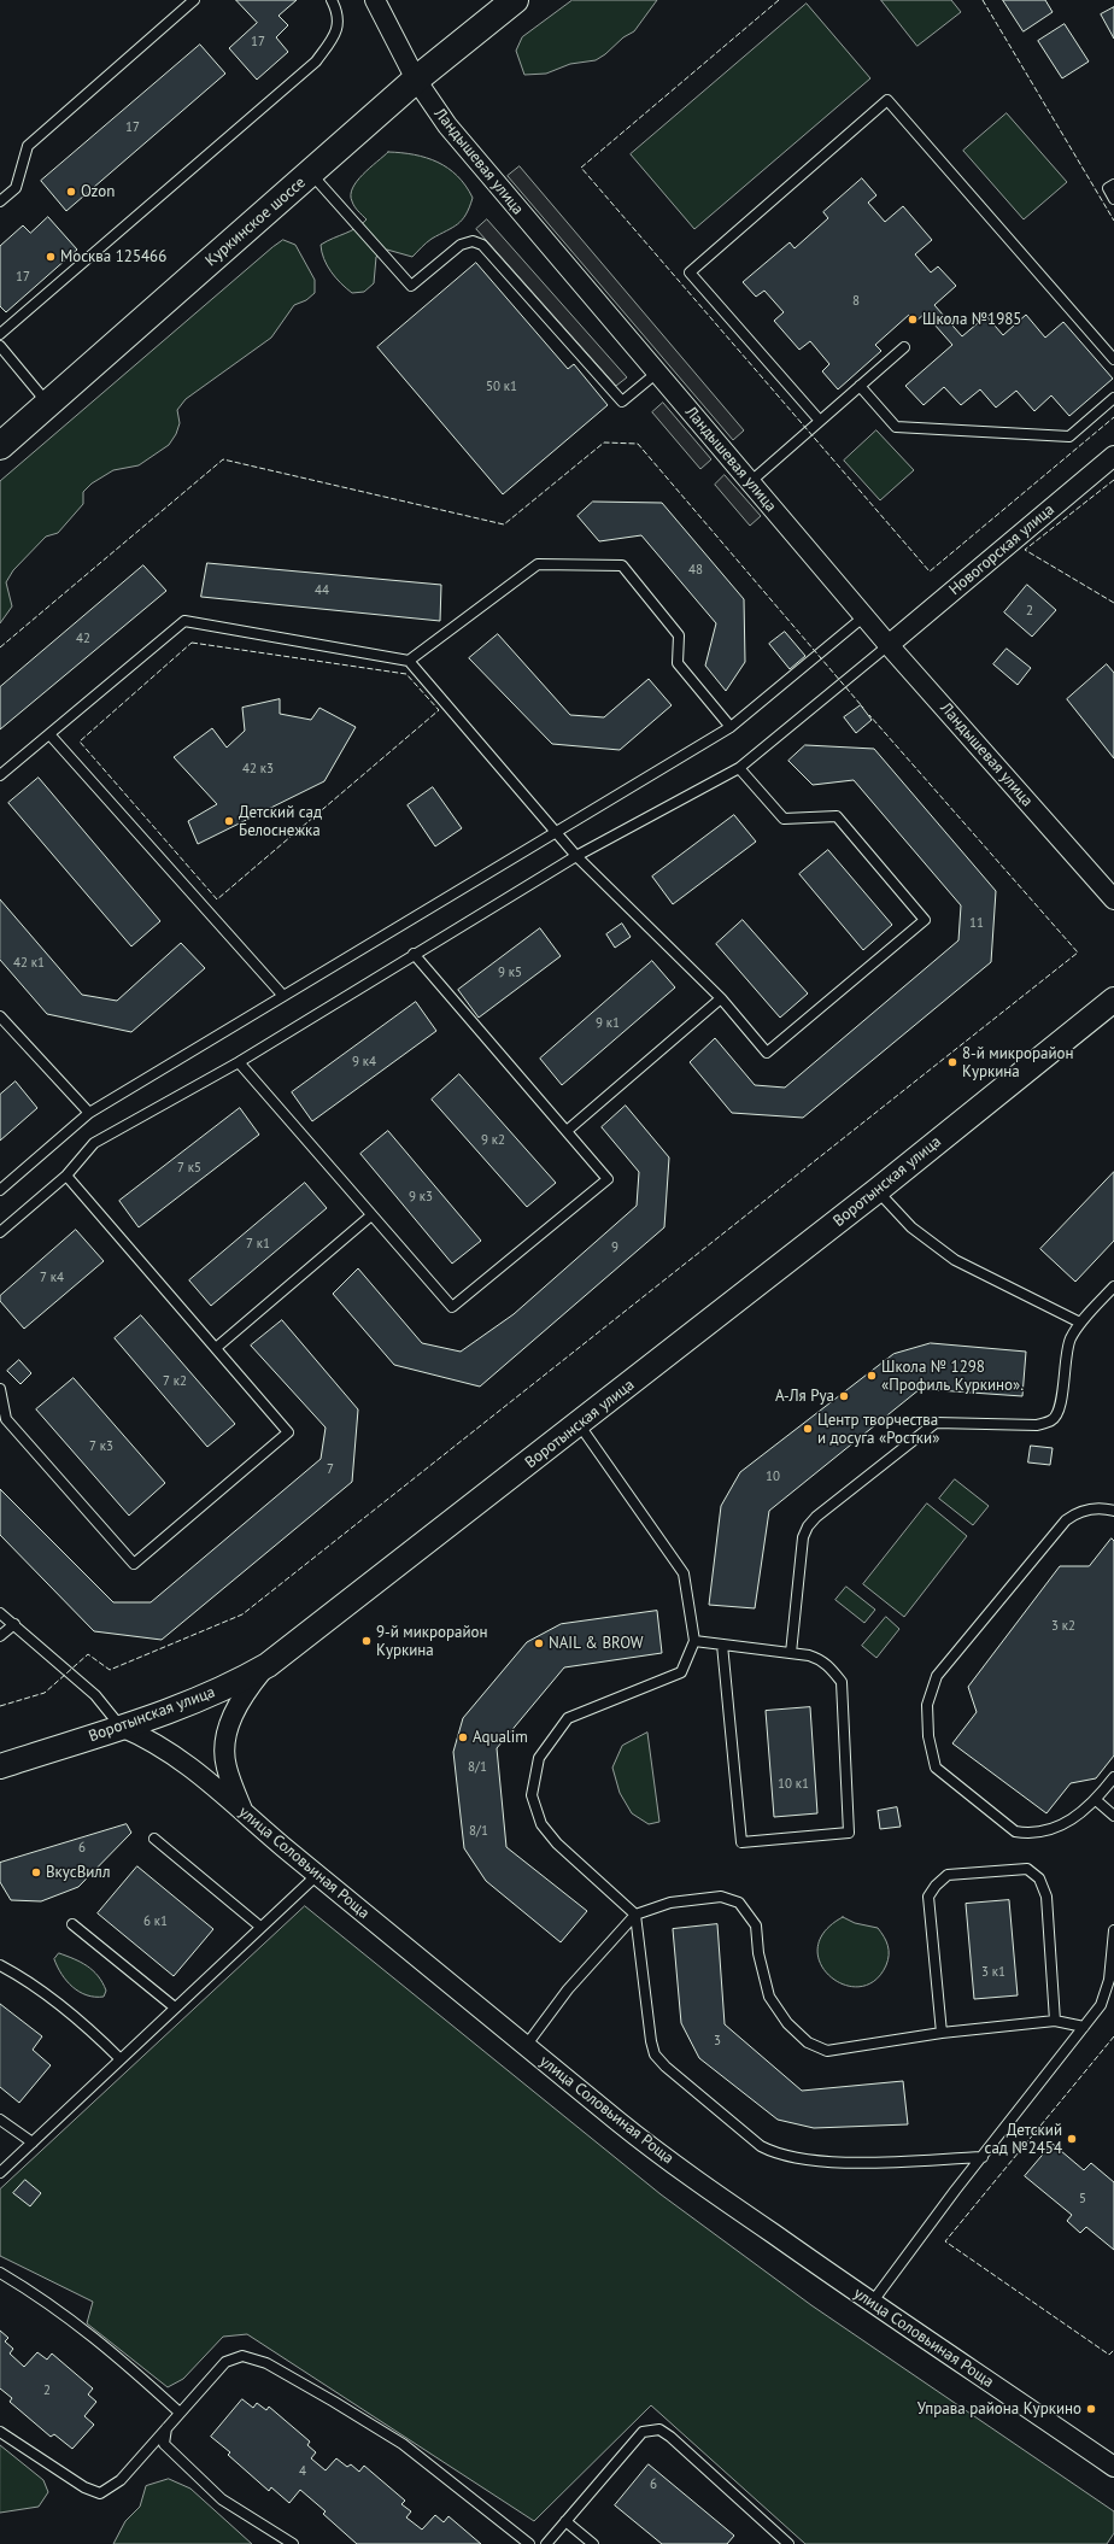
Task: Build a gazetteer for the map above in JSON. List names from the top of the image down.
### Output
{
  "streets": {
    "main road": ["Куркинское шоссе"],
    "street": [
      "Ландышевая улица",
      "Новогорская улица",
      "Воротынская улица",
      "улица Соловьиная Роща"
    ]
  },
  "crossings": [
    ["Ландышевая улица", "Куркинское шоссе"],
    ["Ландышевая улица", "Новогорская улица"],
    ["Воротынская улица", "улица Соловьиная Роща"]
  ],
  "places": [
    "Ozon",
    "Москва 125466",
    "Школа №1985",
    "Детский сад Белоснежка",
    "8-й микрорайон Куркина",
    "Школа № 1298 «Профиль Куркино».",
    "А-Ля Руа",
    "Центр творчества и досуга «Ростки»",
    "9-й микрорайон Куркина",
    "NAIL & BROW",
    "Aqualim",
    "ВкусВилл",
    "Детский сад №2454",
    "Управа района Куркино"
  ],
  "house_numbers": [
    "17",
    "17",
    "17",
    "8",
    "50 к1",
    "48",
    "44",
    "2",
    "42",
    "42 к3",
    "11",
    "42 к1",
    "9 к5",
    "9 к1",
    "9 к4",
    "9 к2",
    "7 к5",
    "9 к3",
    "7 к1",
    "9",
    "7 к4",
    "7 к2",
    "7 к3",
    "7",
    "10",
    "3 к2",
    "8/1",
    "10 к1",
    "8/1",
    "6",
    "6 к1",
    "3 к1",
    "3",
    "5",
    "2",
    "4",
    "6"
  ]
}
